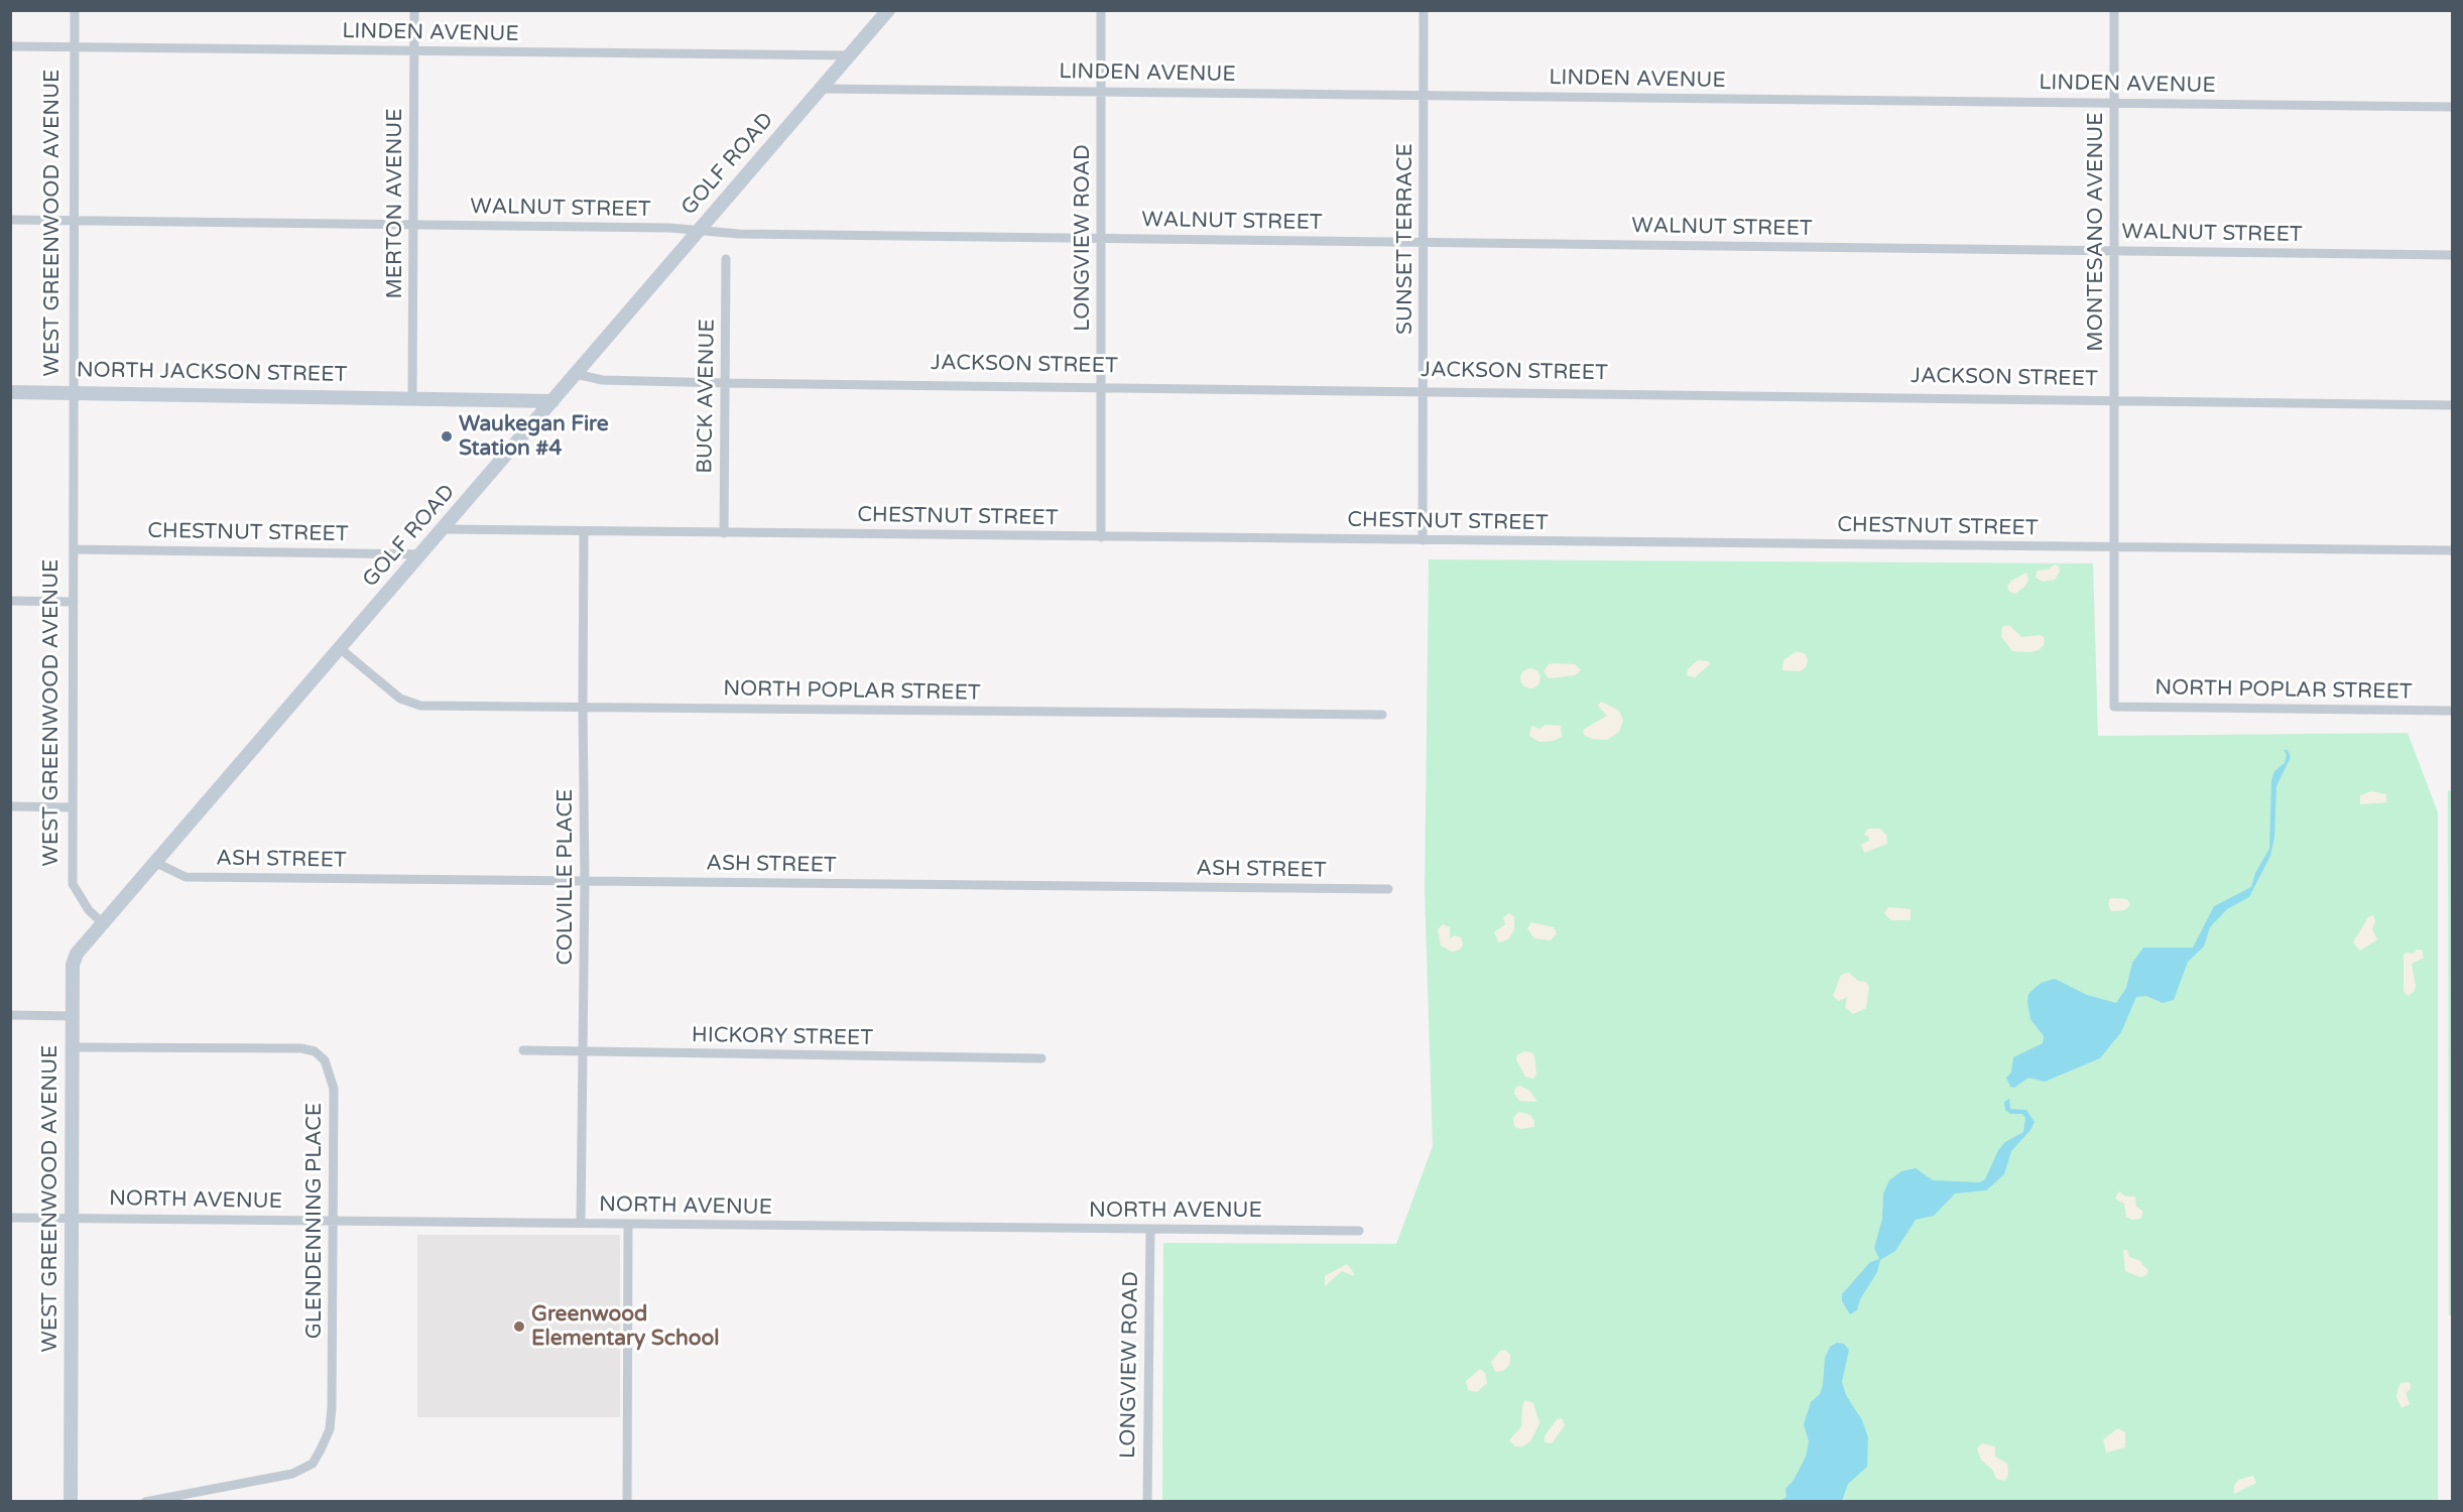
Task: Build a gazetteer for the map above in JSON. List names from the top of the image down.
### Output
{
  "streets": {
    "street": [
      "LINDEN AVENUE",
      "GOLF ROAD",
      "MERTON AVENUE",
      "WALNUT STREET",
      "WEST GREENWOOD AVENUE",
      "MONTESANO AVENUE",
      "LONGVIEW ROAD",
      "SUNSET TERRACE",
      "JACKSON STREET",
      "NORTH JACKSON STREET",
      "BUCK AVENUE",
      "CHESTNUT STREET",
      "NORTH POPLAR STREET",
      "ASH STREET",
      "COLVILLE PLACE",
      "HICKORY STREET",
      "NORTH AVENUE",
      "GLENDENNING PLACE"
    ]
  },
  "crossings": [
    ["LINDEN AVENUE", "GOLF ROAD"],
    ["LINDEN AVENUE", "MERTON AVENUE"],
    ["LINDEN AVENUE", "WEST GREENWOOD AVENUE"],
    ["LINDEN AVENUE", "MONTESANO AVENUE"],
    ["LINDEN AVENUE", "LONGVIEW ROAD"],
    ["LINDEN AVENUE", "SUNSET TERRACE"],
    ["GOLF ROAD", "WALNUT STREET"],
    ["GOLF ROAD", "WEST GREENWOOD AVENUE"],
    ["GOLF ROAD", "JACKSON STREET"],
    ["GOLF ROAD", "CHESTNUT STREET"],
    ["GOLF ROAD", "NORTH POPLAR STREET"],
    ["GOLF ROAD", "ASH STREET"],
    ["MERTON AVENUE", "WALNUT STREET"],
    ["MERTON AVENUE", "NORTH JACKSON STREET"],
    ["WALNUT STREET", "WEST GREENWOOD AVENUE"],
    ["WALNUT STREET", "MONTESANO AVENUE"],
    ["WALNUT STREET", "LONGVIEW ROAD"],
    ["WALNUT STREET", "SUNSET TERRACE"],
    ["WEST GREENWOOD AVENUE", "NORTH JACKSON STREET"],
    ["WEST GREENWOOD AVENUE", "CHESTNUT STREET"],
    ["WEST GREENWOOD AVENUE", "NORTH AVENUE"],
    ["WEST GREENWOOD AVENUE", "GLENDENNING PLACE"],
    ["MONTESANO AVENUE", "JACKSON STREET"],
    ["MONTESANO AVENUE", "CHESTNUT STREET"],
    ["MONTESANO AVENUE", "NORTH POPLAR STREET"],
    ["LONGVIEW ROAD", "JACKSON STREET"],
    ["LONGVIEW ROAD", "CHESTNUT STREET"],
    ["LONGVIEW ROAD", "NORTH AVENUE"],
    ["SUNSET TERRACE", "JACKSON STREET"],
    ["SUNSET TERRACE", "CHESTNUT STREET"],
    ["JACKSON STREET", "BUCK AVENUE"],
    ["BUCK AVENUE", "CHESTNUT STREET"],
    ["CHESTNUT STREET", "COLVILLE PLACE"],
    ["NORTH POPLAR STREET", "COLVILLE PLACE"],
    ["ASH STREET", "COLVILLE PLACE"],
    ["COLVILLE PLACE", "HICKORY STREET"],
    ["COLVILLE PLACE", "NORTH AVENUE"],
    ["NORTH AVENUE", "GLENDENNING PLACE"]
  ],
  "places": ["Waukegan Fire Station #4", "Greenwood Elementary School"]
}
